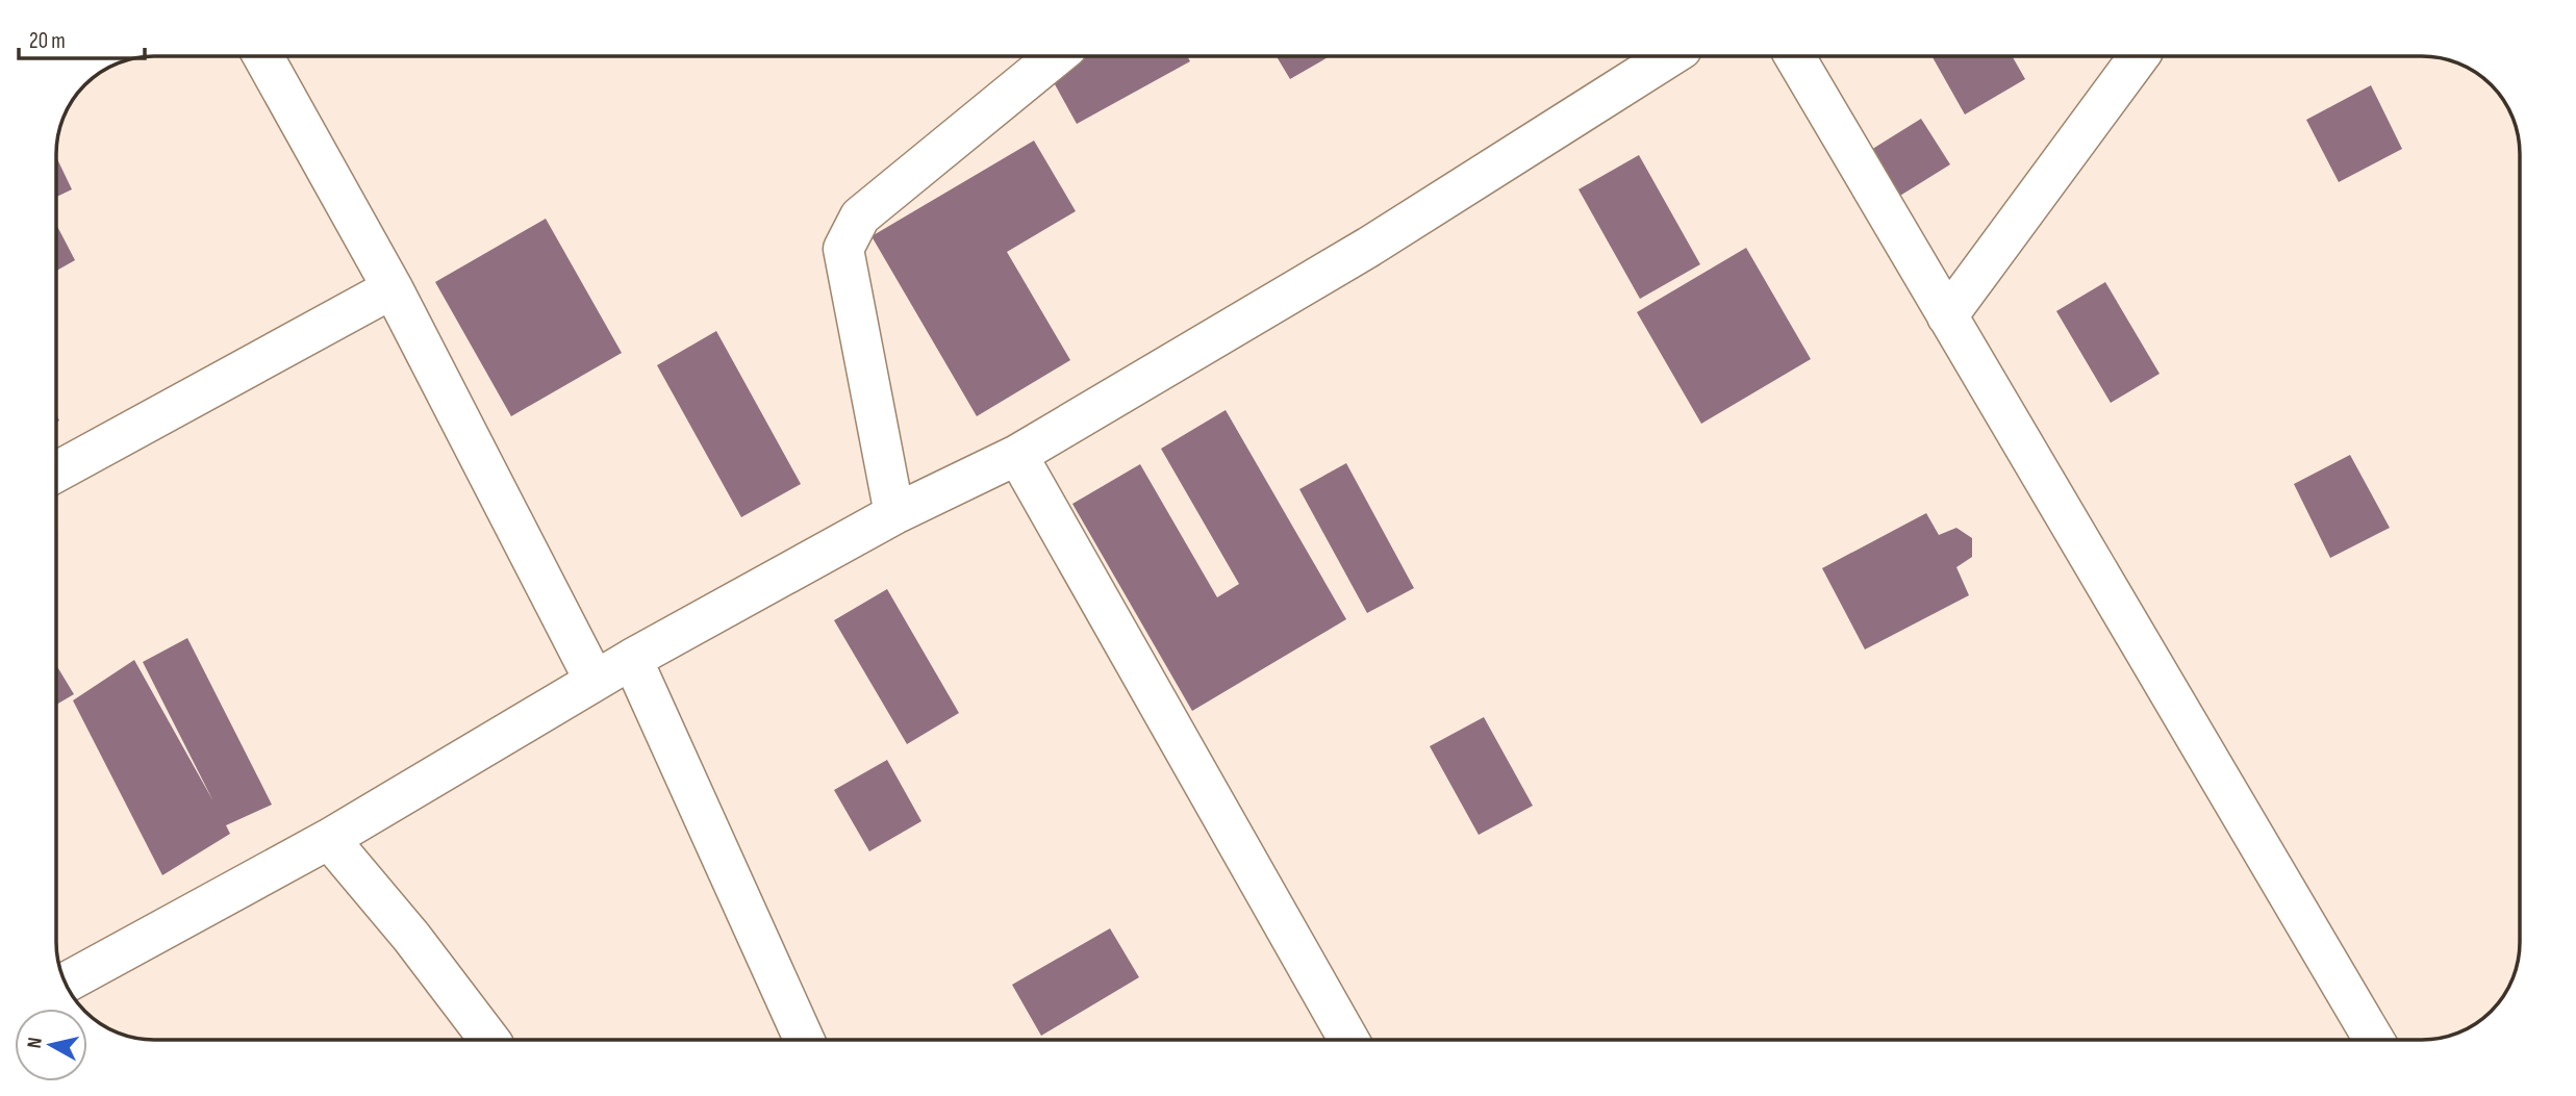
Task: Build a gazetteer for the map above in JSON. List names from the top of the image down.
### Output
{
  "scale_bar": "20 m",
  "north": "left"
}
